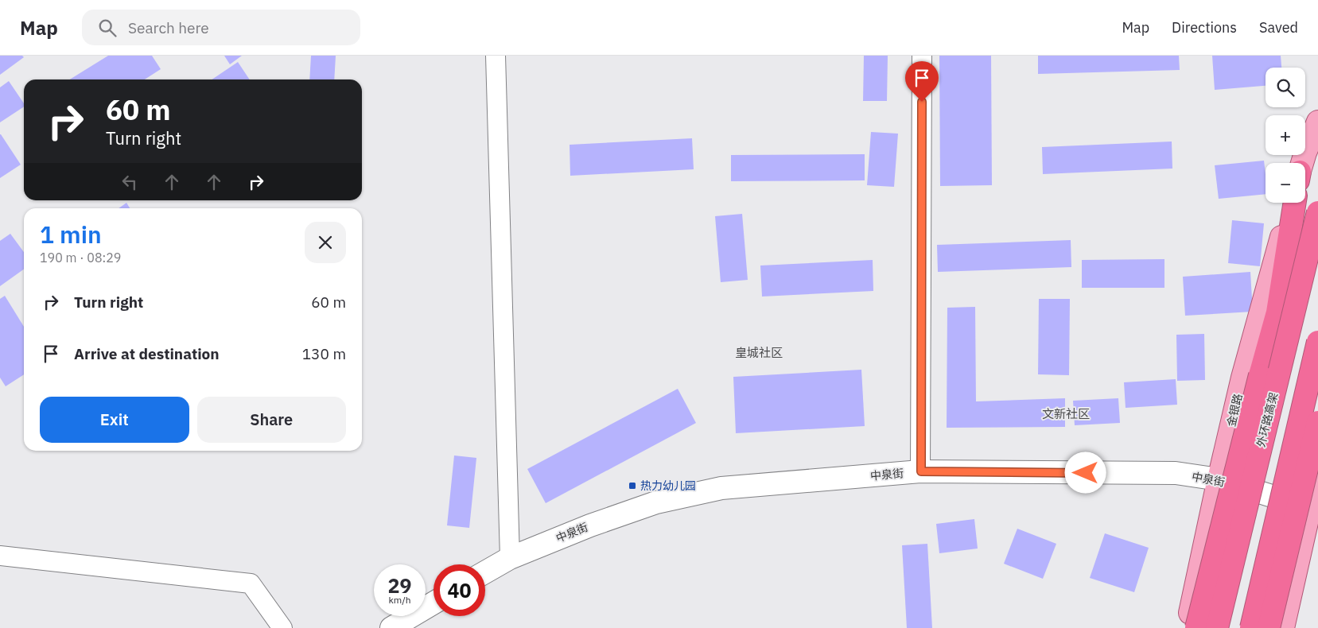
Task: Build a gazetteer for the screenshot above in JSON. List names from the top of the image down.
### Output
{
  "streets": {
    "highway": ["外环路高架"],
    "main road": ["金银路"],
    "street": ["中泉街"]
  },
  "crossings": [
    ["金银路", "中泉街"]
  ],
  "districts": ["皇城社区", "文新社区"],
  "places": {
    "transit": ["热力幼儿园"]
  },
  "page": {
    "header": "Map",
    "search": "Search here",
    "nav": ["Map", "Directions", "Saved"],
    "map_buttons": ["+", "−"],
    "turn": ["60 m", "Turn right"],
    "heading": ["1 min", "190 m · 08:29"],
    "list": [
      {
        "name": "Turn right",
        "value": "60 m"
      },
      {
        "name": "Arrive at destination",
        "value": "130 m"
      }
    ],
    "buttons": ["Exit", "Share"],
    "speed": "29 km/h",
    "limit": "40"
  }
}
